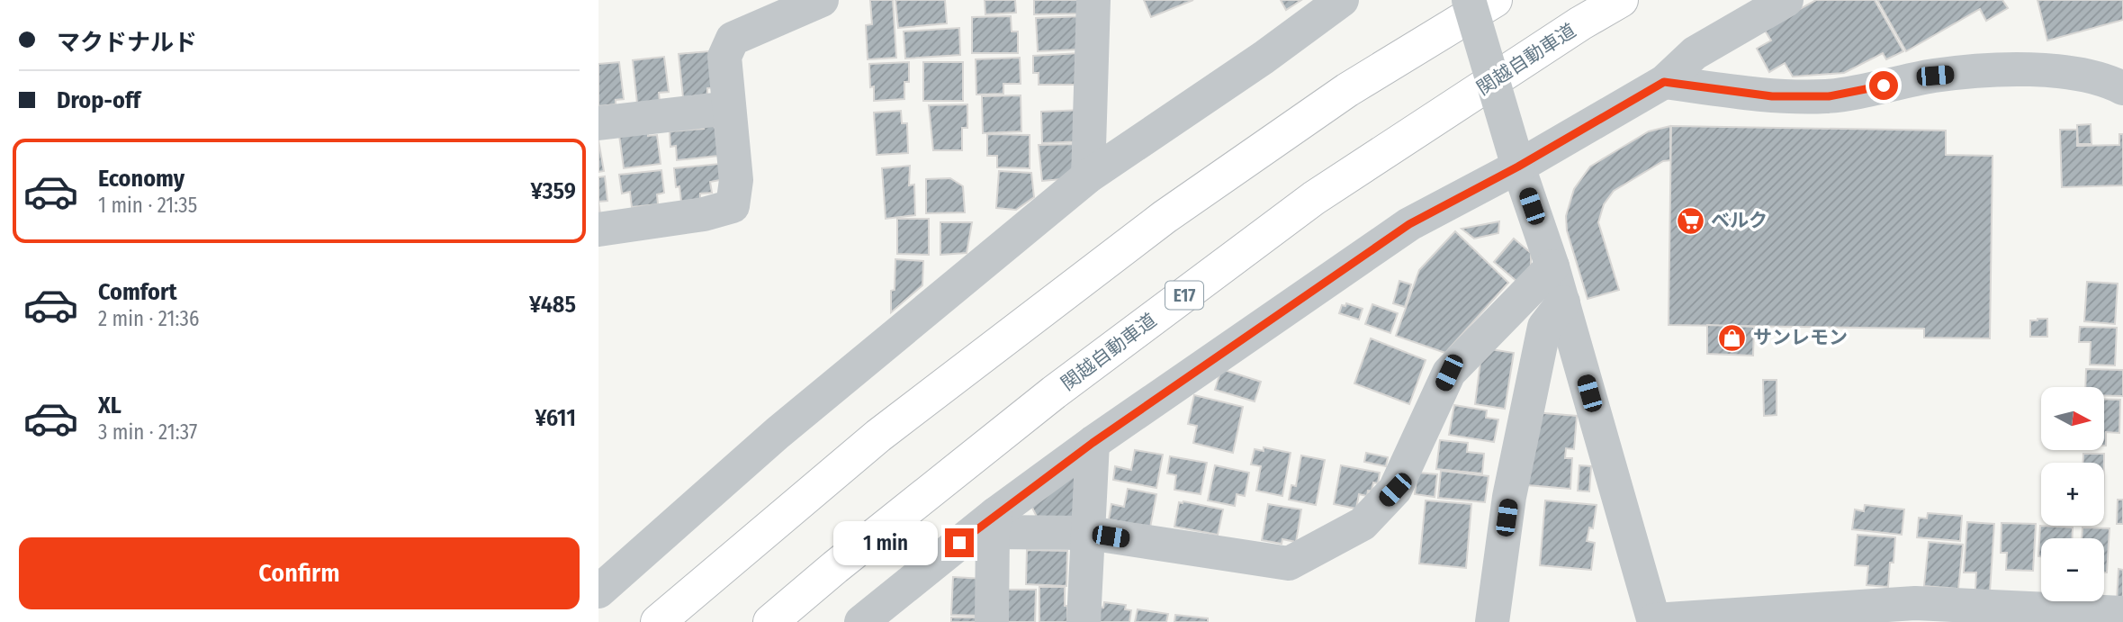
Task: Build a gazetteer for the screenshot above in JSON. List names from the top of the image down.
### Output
{
  "streets": {
    "highway": ["関越自動車道", "E17"]
  },
  "places": {
    "supermarket": ["ベルク"],
    "shop": ["サンレモン"]
  },
  "north": "right",
  "page": {
    "banner": ["マクドナルド", "Drop-off"],
    "list": [
      {
        "name": "Economy",
        "note": "1 min · 21:35",
        "value": "¥359"
      },
      {
        "name": "Comfort",
        "note": "2 min · 21:36",
        "value": "¥485"
      },
      {
        "name": "XL",
        "note": "3 min · 21:37",
        "value": "¥611"
      }
    ],
    "map_buttons": ["+", "−"],
    "bubble": "1 min",
    "buttons": "Confirm"
  }
}
